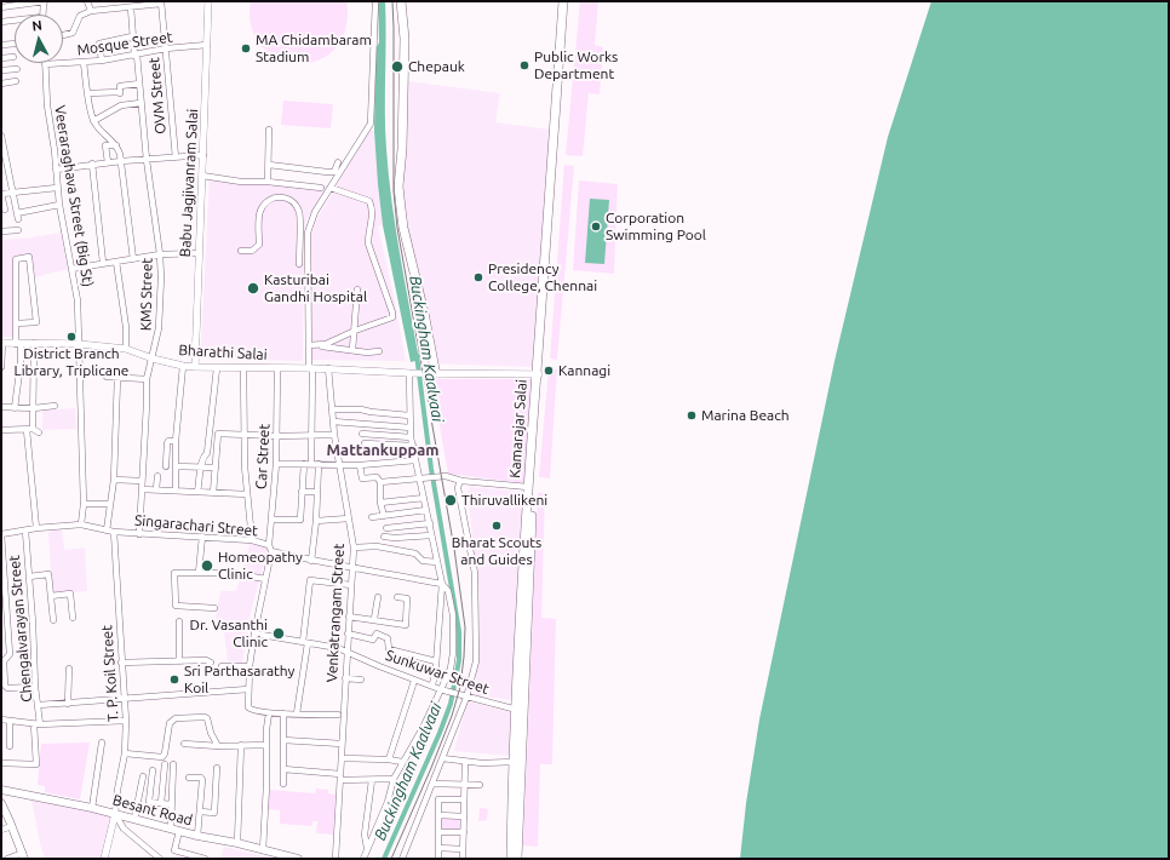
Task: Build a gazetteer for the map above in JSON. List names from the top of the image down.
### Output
{
  "streets": {
    "main road": ["Kamarajar Salai", "Besant Road"],
    "street": [
      "Mosque Street",
      "OVM Street",
      "Babu Jagjivanram Salai",
      "Veeraraghava Street (Big St)",
      "KMS Street",
      "Bharathi Salai",
      "Car Street",
      "Singarachari Street",
      "Venkatrangam Street",
      "Chengalvarayan Street",
      "Sunkuwar Street",
      "T. P. Koil Street"
    ]
  },
  "crossings": [
    ["Mosque Street", "OVM Street"],
    ["Mosque Street", "Babu Jagjivanram Salai"],
    ["Mosque Street", "Veeraraghava Street (Big St)"],
    ["Mosque Street", "KMS Street"],
    ["Babu Jagjivanram Salai", "Bharathi Salai"],
    ["Veeraraghava Street (Big St)", "Bharathi Salai"],
    ["Veeraraghava Street (Big St)", "Singarachari Street"],
    ["KMS Street", "Bharathi Salai"],
    ["KMS Street", "Singarachari Street"],
    ["Bharathi Salai", "Kamarajar Salai"],
    ["Bharathi Salai", "Car Street"],
    ["Bharathi Salai", "Venkatrangam Street"],
    ["Kamarajar Salai", "Sunkuwar Street"],
    ["Car Street", "Singarachari Street"],
    ["Car Street", "Sunkuwar Street"],
    ["Singarachari Street", "Venkatrangam Street"],
    ["Singarachari Street", "Chengalvarayan Street"],
    ["Singarachari Street", "T. P. Koil Street"],
    ["Venkatrangam Street", "Sunkuwar Street"],
    ["T. P. Koil Street", "Besant Road"]
  ],
  "districts": ["Mattankuppam"],
  "water": ["Buckingham Kaalvaai"],
  "places": [
    "MA Chidambaram Stadium",
    "Public Works Department",
    "Chepauk",
    "Corporation Swimming Pool",
    "Presidency College, Chennai",
    "Kasturibai Gandhi Hospital",
    "District Branch Library, Triplicane",
    "Kannagi",
    "Marina Beach",
    "Thiruvallikeni",
    "Bharat Scouts and Guides",
    "Homeopathy Clinic",
    "Dr. Vasanthi Clinic",
    "Sri Parthasarathy Koil"
  ],
  "north": "top"
}
